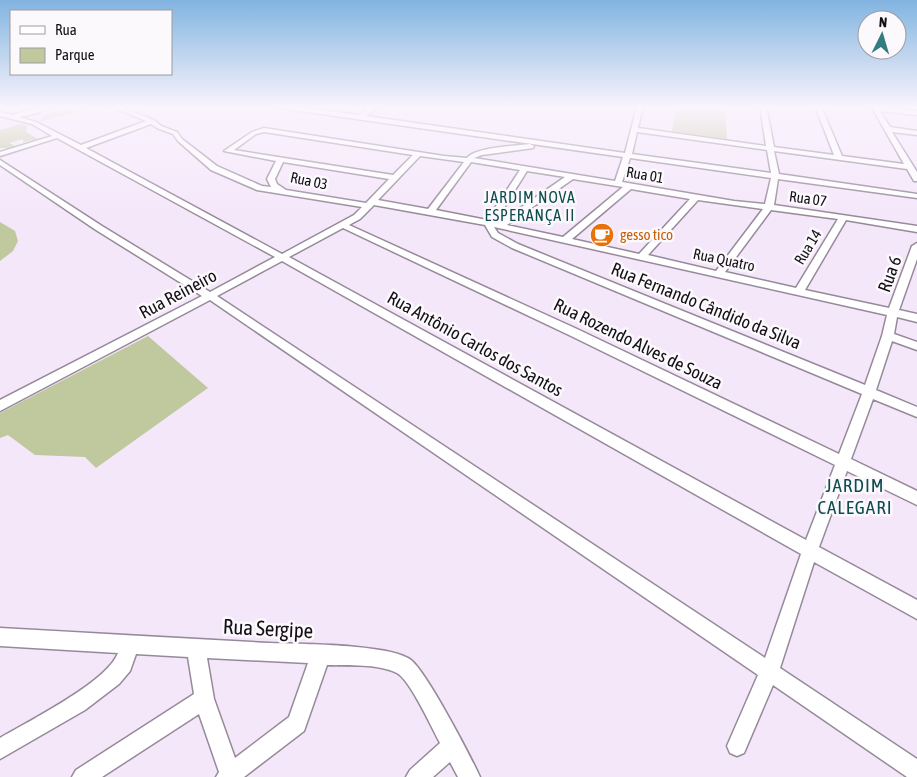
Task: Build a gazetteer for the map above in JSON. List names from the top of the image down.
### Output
{
  "streets": {
    "street": [
      "Rua 01",
      "Rua 03",
      "Rua 07",
      "Rua 14",
      "Rua Quatro",
      "Rua 6",
      "Rua Reineiro",
      "Rua Fernando Cândido da Silva",
      "Rua Antônio Carlos dos Santos",
      "Rua Rozendo Alves de Souza",
      "Rua Sergipe"
    ]
  },
  "crossings": [
    ["Rua 01", "Rua 03"],
    ["Rua 01", "Rua 07"],
    ["Rua 01", "Rua Reineiro"],
    ["Rua 03", "Rua Quatro"],
    ["Rua 03", "Rua Reineiro"],
    ["Rua 07", "Rua 14"],
    ["Rua 14", "Rua Quatro"],
    ["Rua Quatro", "Rua 6"],
    ["Rua Quatro", "Rua Reineiro"],
    ["Rua Quatro", "Rua Fernando Cândido da Silva"],
    ["Rua 6", "Rua Fernando Cândido da Silva"],
    ["Rua 6", "Rua Antônio Carlos dos Santos"],
    ["Rua 6", "Rua Rozendo Alves de Souza"],
    ["Rua Reineiro", "Rua Antônio Carlos dos Santos"],
    ["Rua Reineiro", "Rua Rozendo Alves de Souza"]
  ],
  "districts": ["JARDIM NOVA ESPERANÇA II", "JARDIM CALEGARI"],
  "places": {
    "cafe": ["gesso tico"]
  },
  "legend": ["Rua", "Parque"],
  "north": "top"
}
